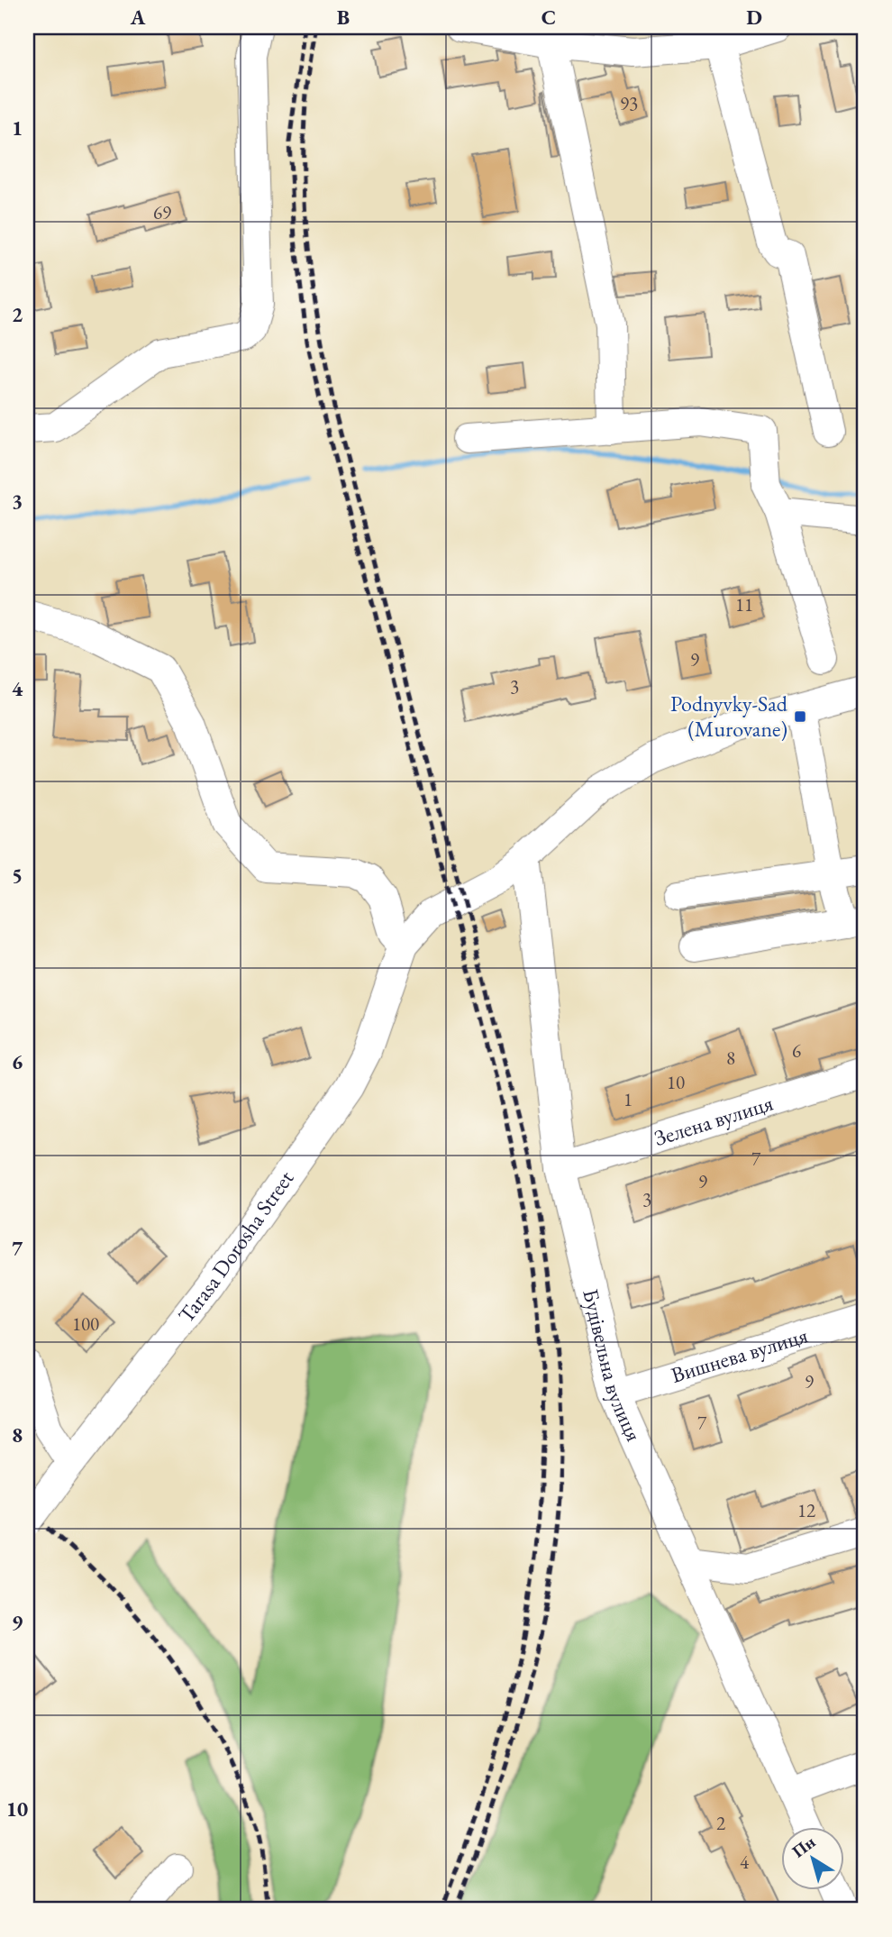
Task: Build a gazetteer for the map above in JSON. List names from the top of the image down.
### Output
{
  "streets": {
    "street": [
      "Зелена вулиця",
      "Tarasa Dorosha Street",
      "Вишнева вулиця",
      "Будівельна вулиця"
    ]
  },
  "crossings": [
    ["Зелена вулиця", "Будівельна вулиця"],
    ["Вишнева вулиця", "Будівельна вулиця"]
  ],
  "places": {
    "transit": ["Podnyvky-Sad (Murovane)"]
  },
  "house_numbers": [
    "93",
    "69",
    "11",
    "9",
    "3",
    "6",
    "8",
    "10",
    "1",
    "7",
    "9",
    "3",
    "100",
    "9",
    "7",
    "12",
    "2",
    "4"
  ],
  "north": "top left",
  "grid": {
    "columns": [
      "A",
      "B",
      "C",
      "D"
    ],
    "rows": [
      "1",
      "2",
      "3",
      "4",
      "5",
      "6",
      "7",
      "8",
      "9",
      "10"
    ]
  }
}
